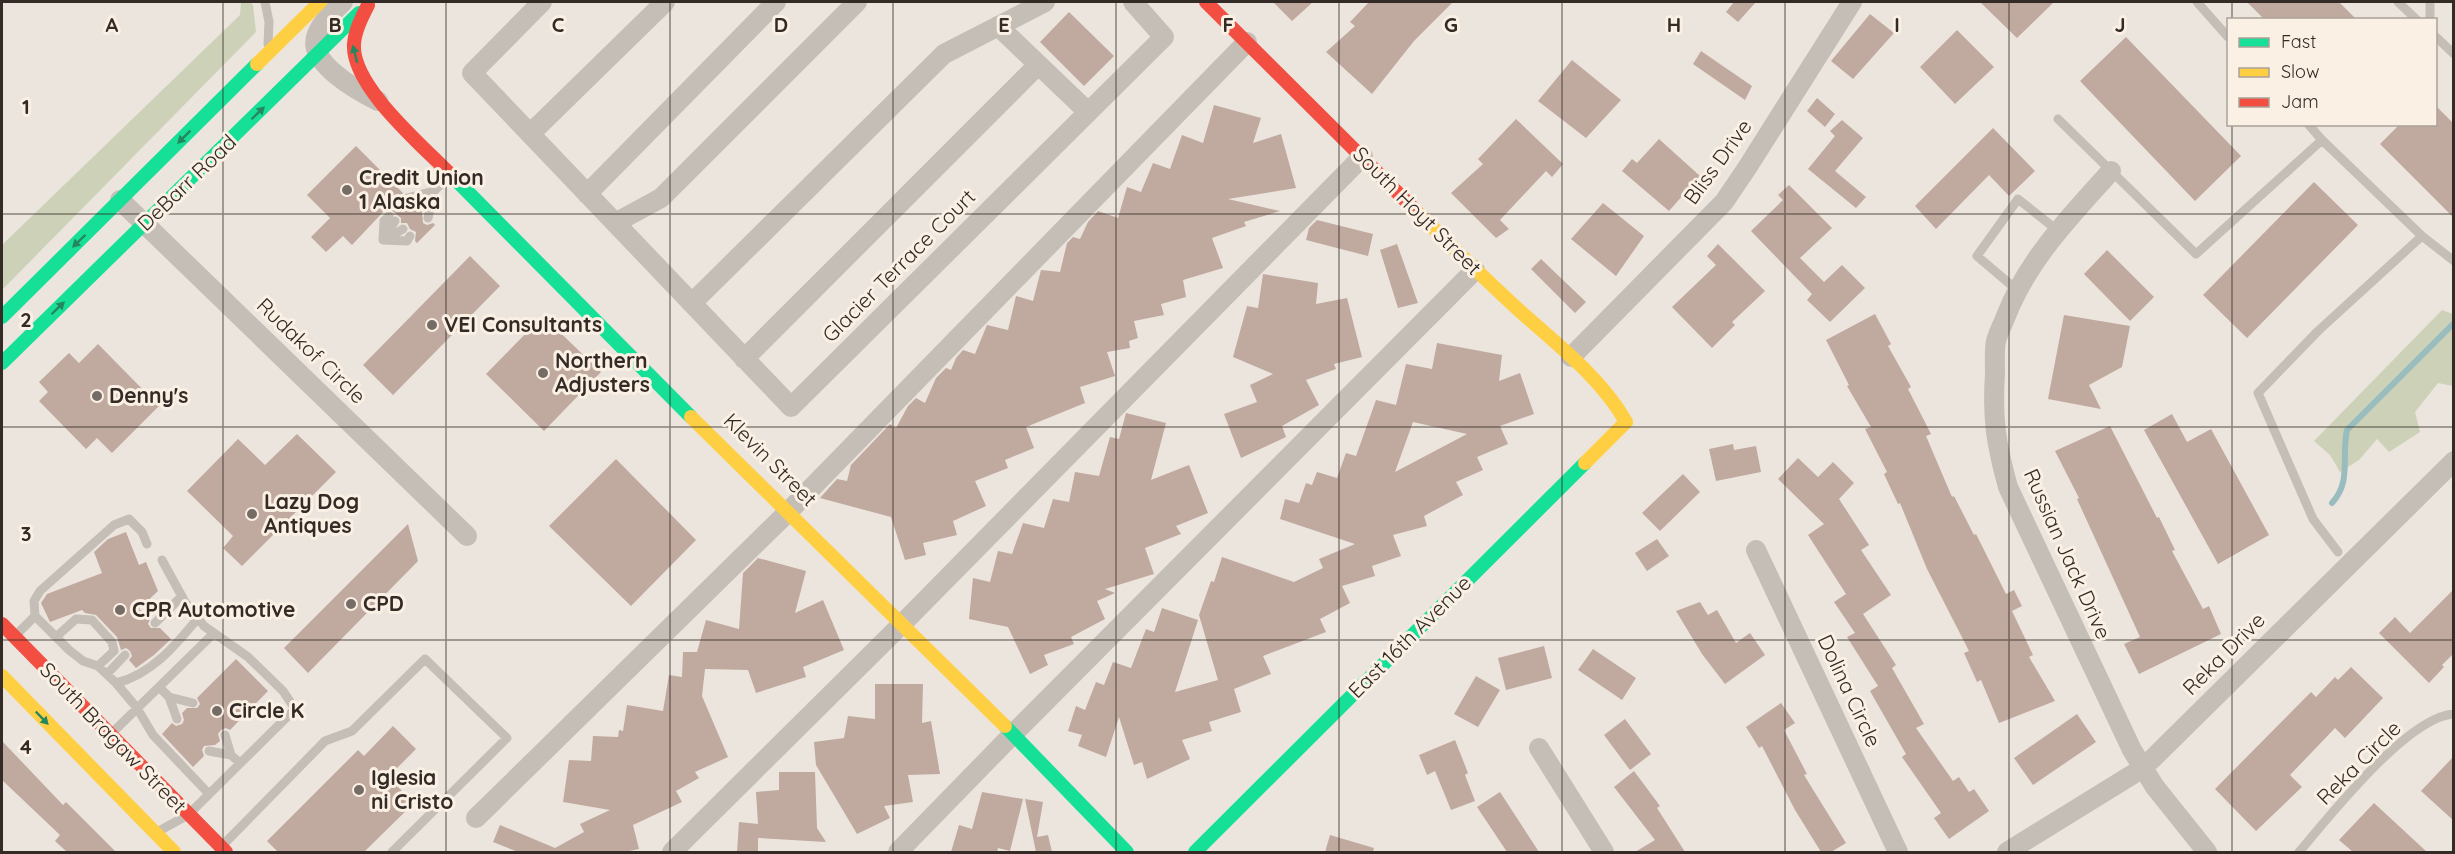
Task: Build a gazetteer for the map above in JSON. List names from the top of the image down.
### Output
{
  "streets": {
    "street": [
      "Bliss Drive",
      "DeBarr Road",
      "South Hoyt Street",
      "Glacier Terrace Court",
      "Rudakof Circle",
      "Klevin Street",
      "Russian Jack Drive",
      "East 16th Avenue",
      "Reka Drive",
      "Dolina Circle",
      "South Bragaw Street"
    ],
    "lane": ["Reka Circle"]
  },
  "crossings": [
    ["Bliss Drive", "South Hoyt Street"],
    ["DeBarr Road", "Rudakof Circle"],
    ["DeBarr Road", "Klevin Street"],
    ["South Hoyt Street", "East 16th Avenue"],
    ["Russian Jack Drive", "Reka Drive"]
  ],
  "places": [
    "Credit Union 1 Alaska",
    "VEI Consultants",
    "Northern Adjusters",
    "Denny's",
    "Lazy Dog Antiques",
    "CPD",
    "CPR Automotive",
    "Circle K",
    "Iglesia ni Cristo"
  ],
  "legend": ["Fast", "Slow", "Jam"],
  "grid": {
    "columns": [
      "A",
      "B",
      "C",
      "D",
      "E",
      "F",
      "G",
      "H",
      "I",
      "J"
    ],
    "rows": [
      "1",
      "2",
      "3",
      "4"
    ]
  }
}
